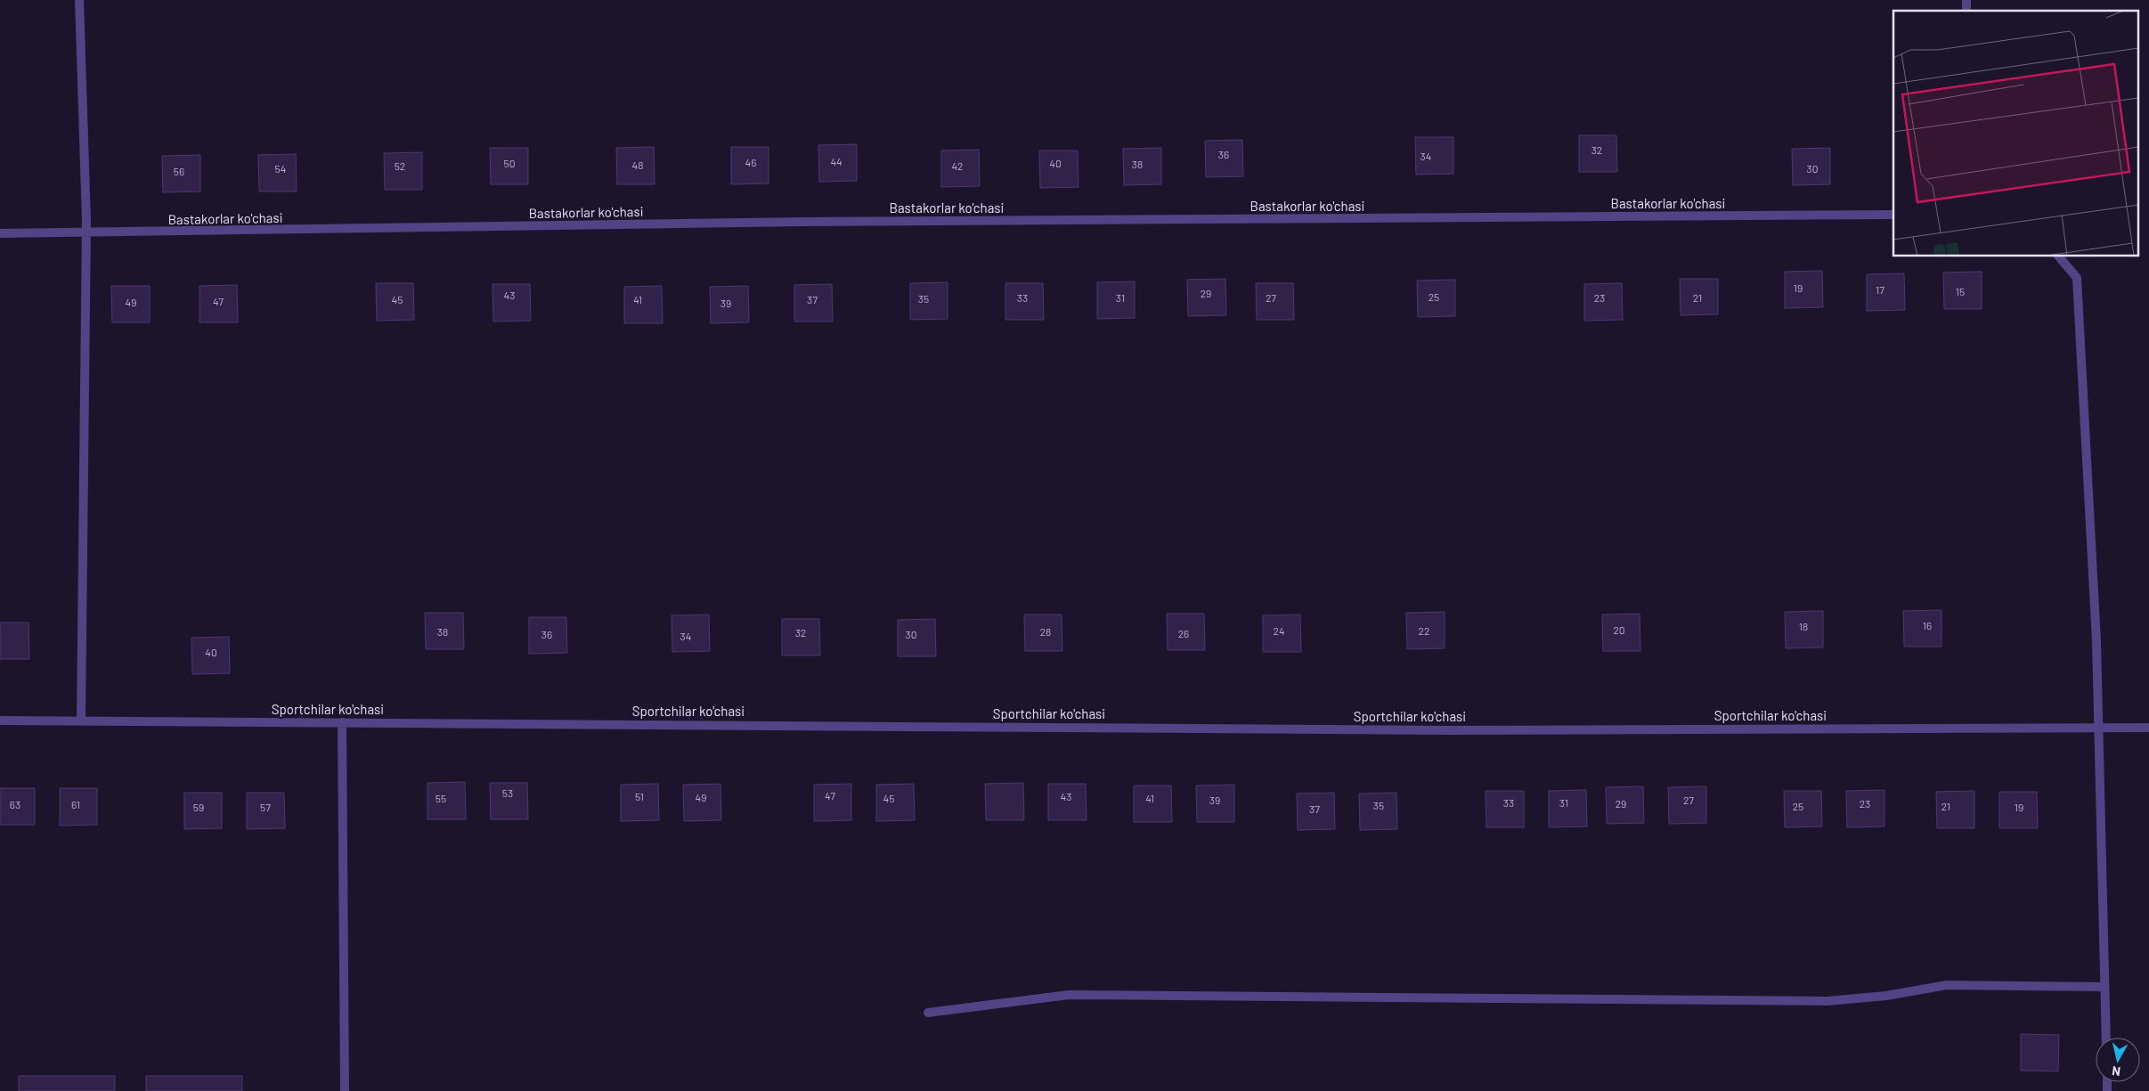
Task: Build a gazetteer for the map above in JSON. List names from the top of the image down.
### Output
{
  "streets": {
    "street": ["Bastakorlar ko'chasi", "Sportchilar ko'chasi"]
  },
  "house_numbers": [
    "32",
    "36",
    "34",
    "44",
    "46",
    "50",
    "40",
    "38",
    "48",
    "52",
    "42",
    "54",
    "30",
    "56",
    "19",
    "17",
    "15",
    "29",
    "43",
    "25",
    "33",
    "31",
    "27",
    "23",
    "21",
    "35",
    "45",
    "41",
    "37",
    "47",
    "49",
    "39",
    "16",
    "18",
    "20",
    "24",
    "22",
    "38",
    "28",
    "32",
    "26",
    "36",
    "30",
    "34",
    "40",
    "53",
    "47",
    "51",
    "43",
    "49",
    "55",
    "45",
    "41",
    "39",
    "27",
    "33",
    "31",
    "29",
    "23",
    "63",
    "61",
    "35",
    "25",
    "21",
    "59",
    "57",
    "19",
    "37"
  ],
  "north": "bottom"
}
